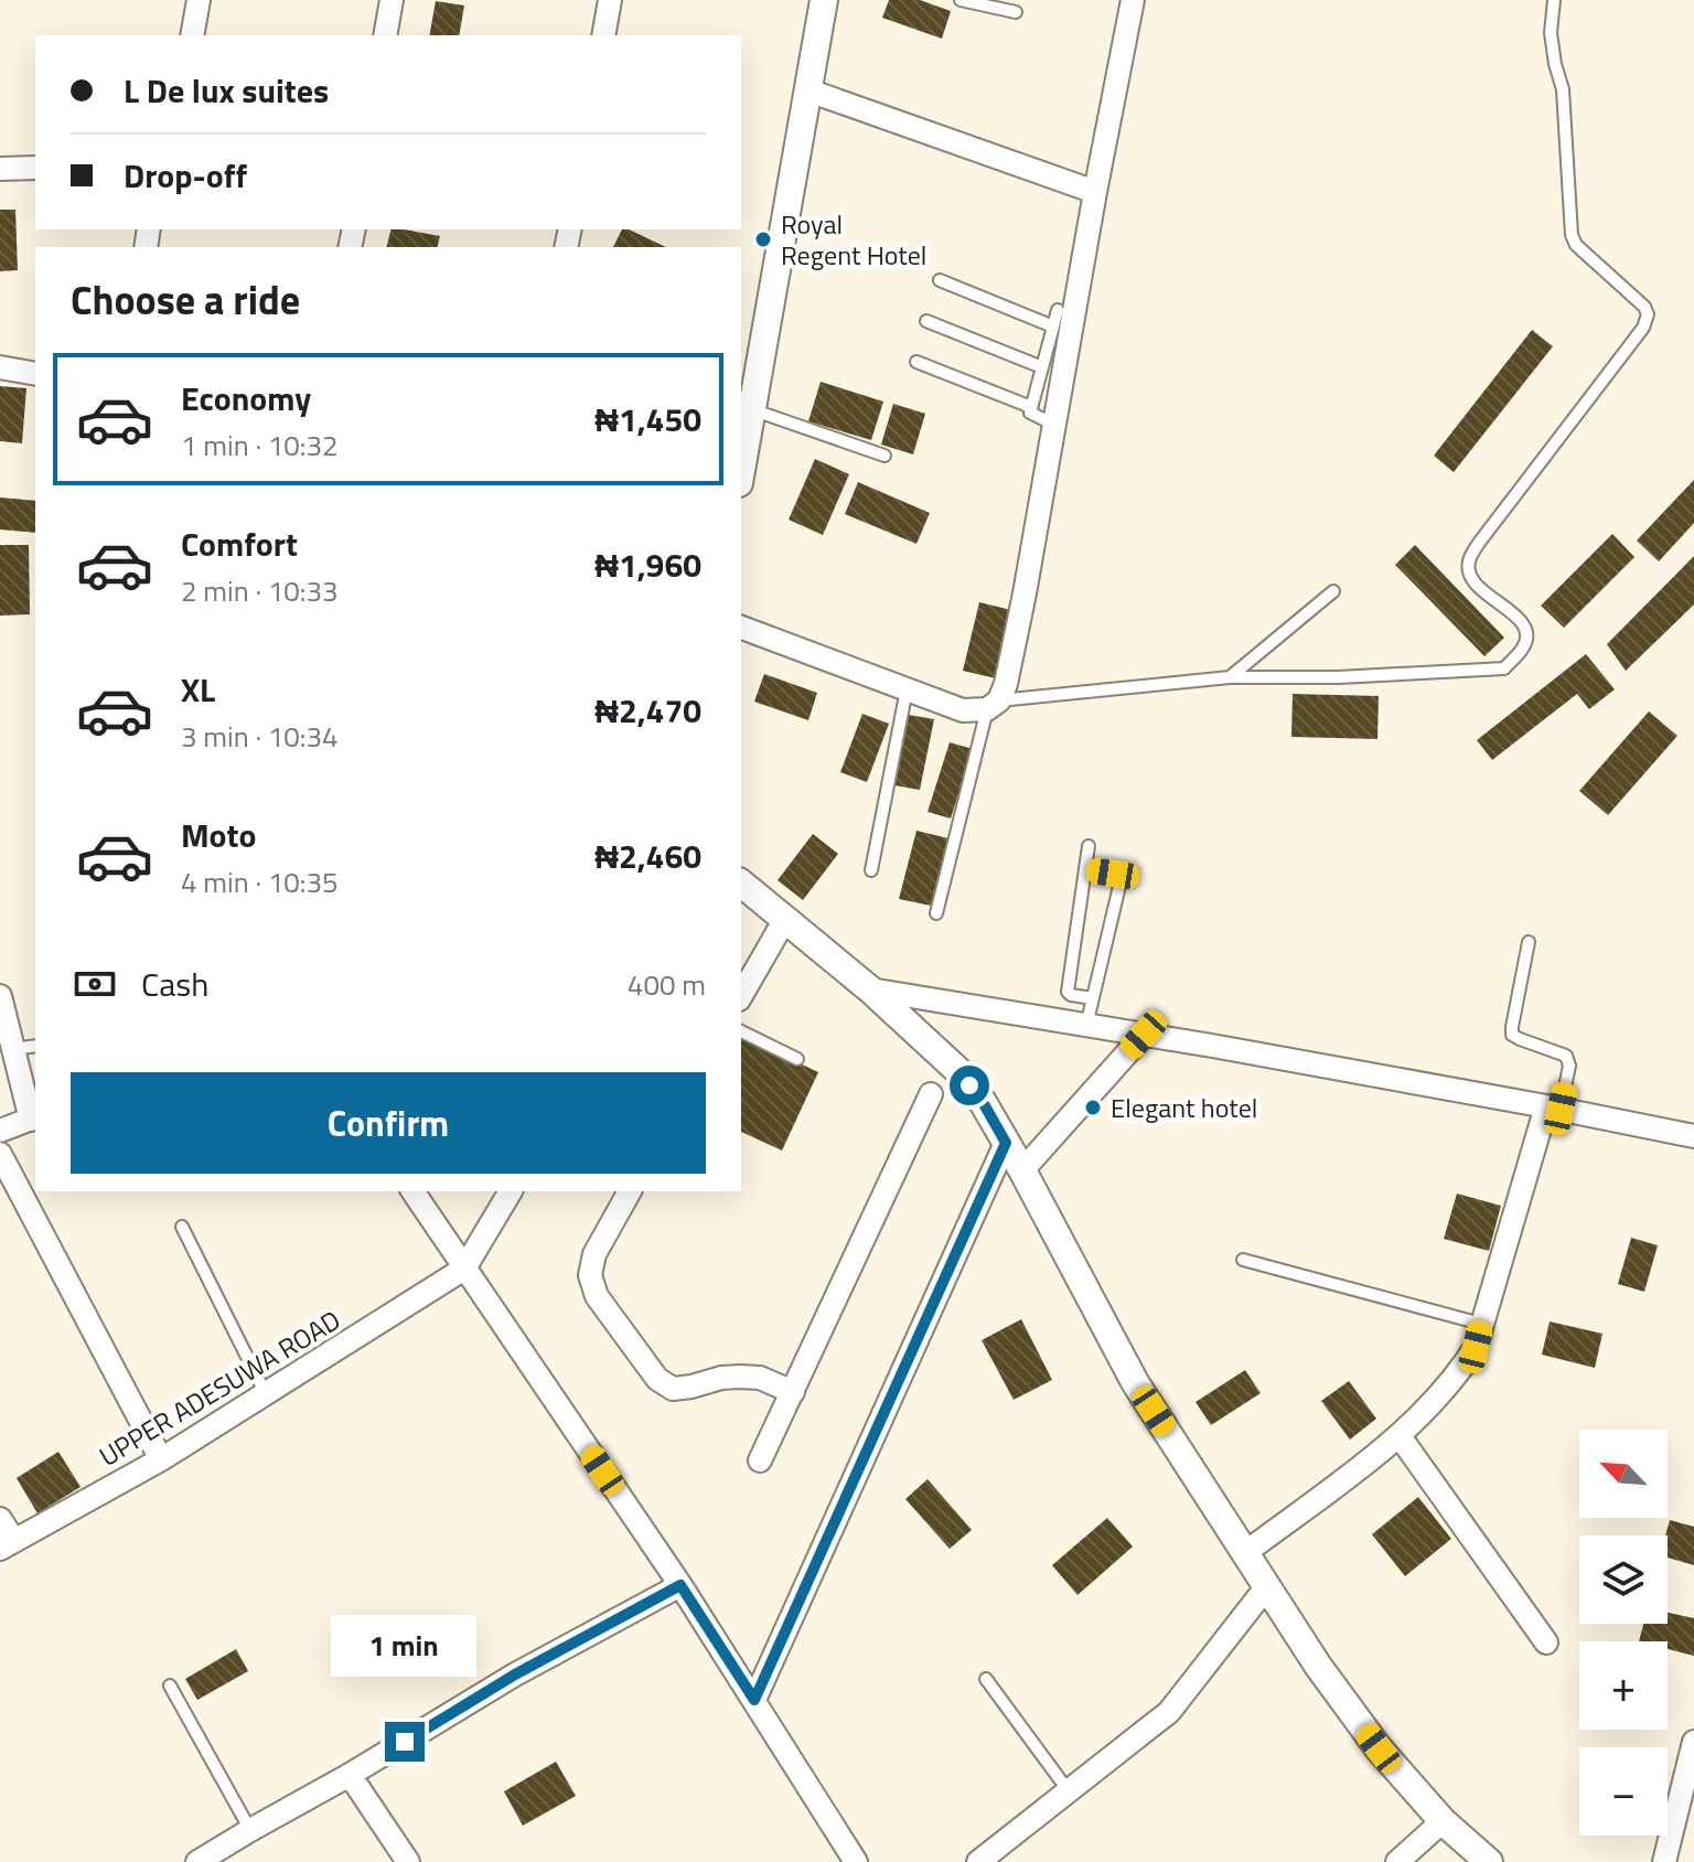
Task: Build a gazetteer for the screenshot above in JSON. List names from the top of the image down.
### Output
{
  "streets": {
    "street": ["UPPER ADESUWA ROAD"]
  },
  "places": ["Royal Regent Hotel", "Elegant hotel"],
  "north": "top left",
  "page": {
    "banner": ["L De lux suites", "Drop-off"],
    "heading": "Choose a ride",
    "list": [
      {
        "name": "Economy",
        "note": "1 min · 10:32",
        "value": "₦1,450"
      },
      {
        "name": "Comfort",
        "note": "2 min · 10:33",
        "value": "₦1,960"
      },
      {
        "name": "XL",
        "note": "3 min · 10:34",
        "value": "₦2,470"
      },
      {
        "name": "Moto",
        "note": "4 min · 10:35",
        "value": "₦2,460"
      }
    ],
    "pay": ["Cash", "400 m"],
    "buttons": "Confirm",
    "map_buttons": ["+", "−"],
    "bubble": "1 min"
  }
}
